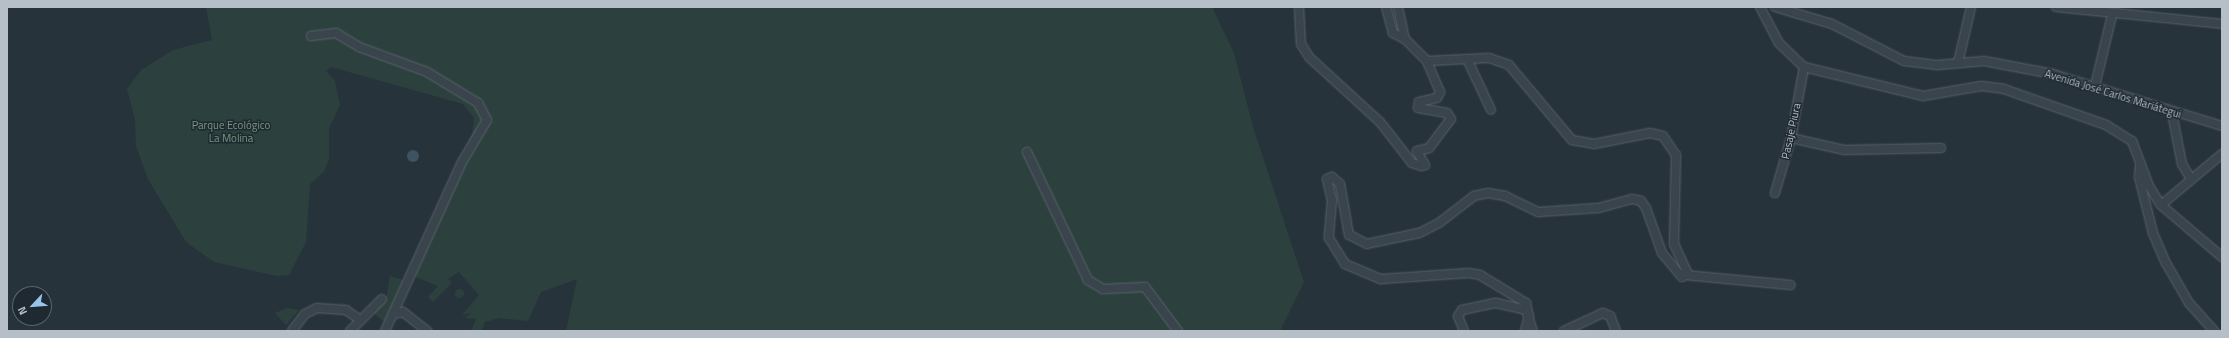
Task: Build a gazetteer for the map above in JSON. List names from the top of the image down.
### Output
{
  "streets": {
    "street": ["Avenida José Carlos Mariátegui", "Pasaje Piura"]
  },
  "parks": ["Parque Ecológico La Molina"],
  "north": "bottom left"
}
